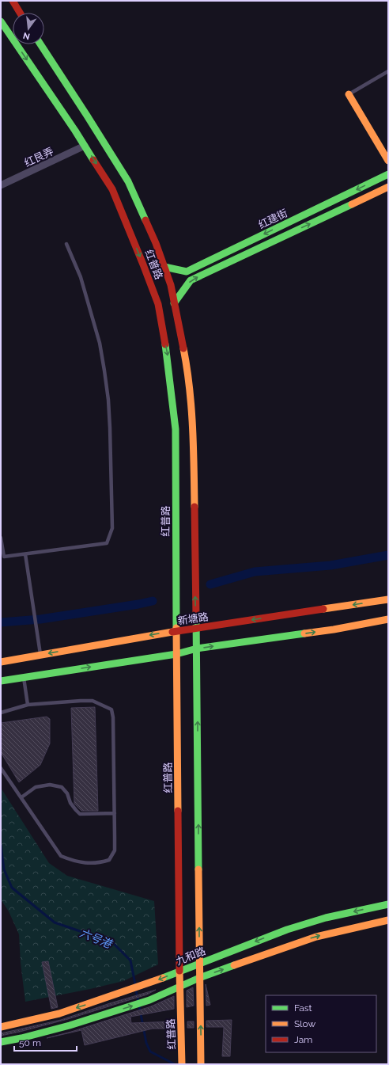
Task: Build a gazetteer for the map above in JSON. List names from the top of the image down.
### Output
{
  "streets": {
    "main road": [
      "红建街",
      "红普路",
      "新塘路",
      "九和路"
    ],
    "street": ["红艮弄"]
  },
  "crossings": [
    ["红艮弄", "红普路"],
    ["红建街", "红普路"],
    ["红普路", "新塘路"],
    ["红普路", "九和路"]
  ],
  "water": ["六号港"],
  "legend": ["Fast", "Slow", "Jam"],
  "scale_bar": "50 m",
  "north": "bottom"
}
